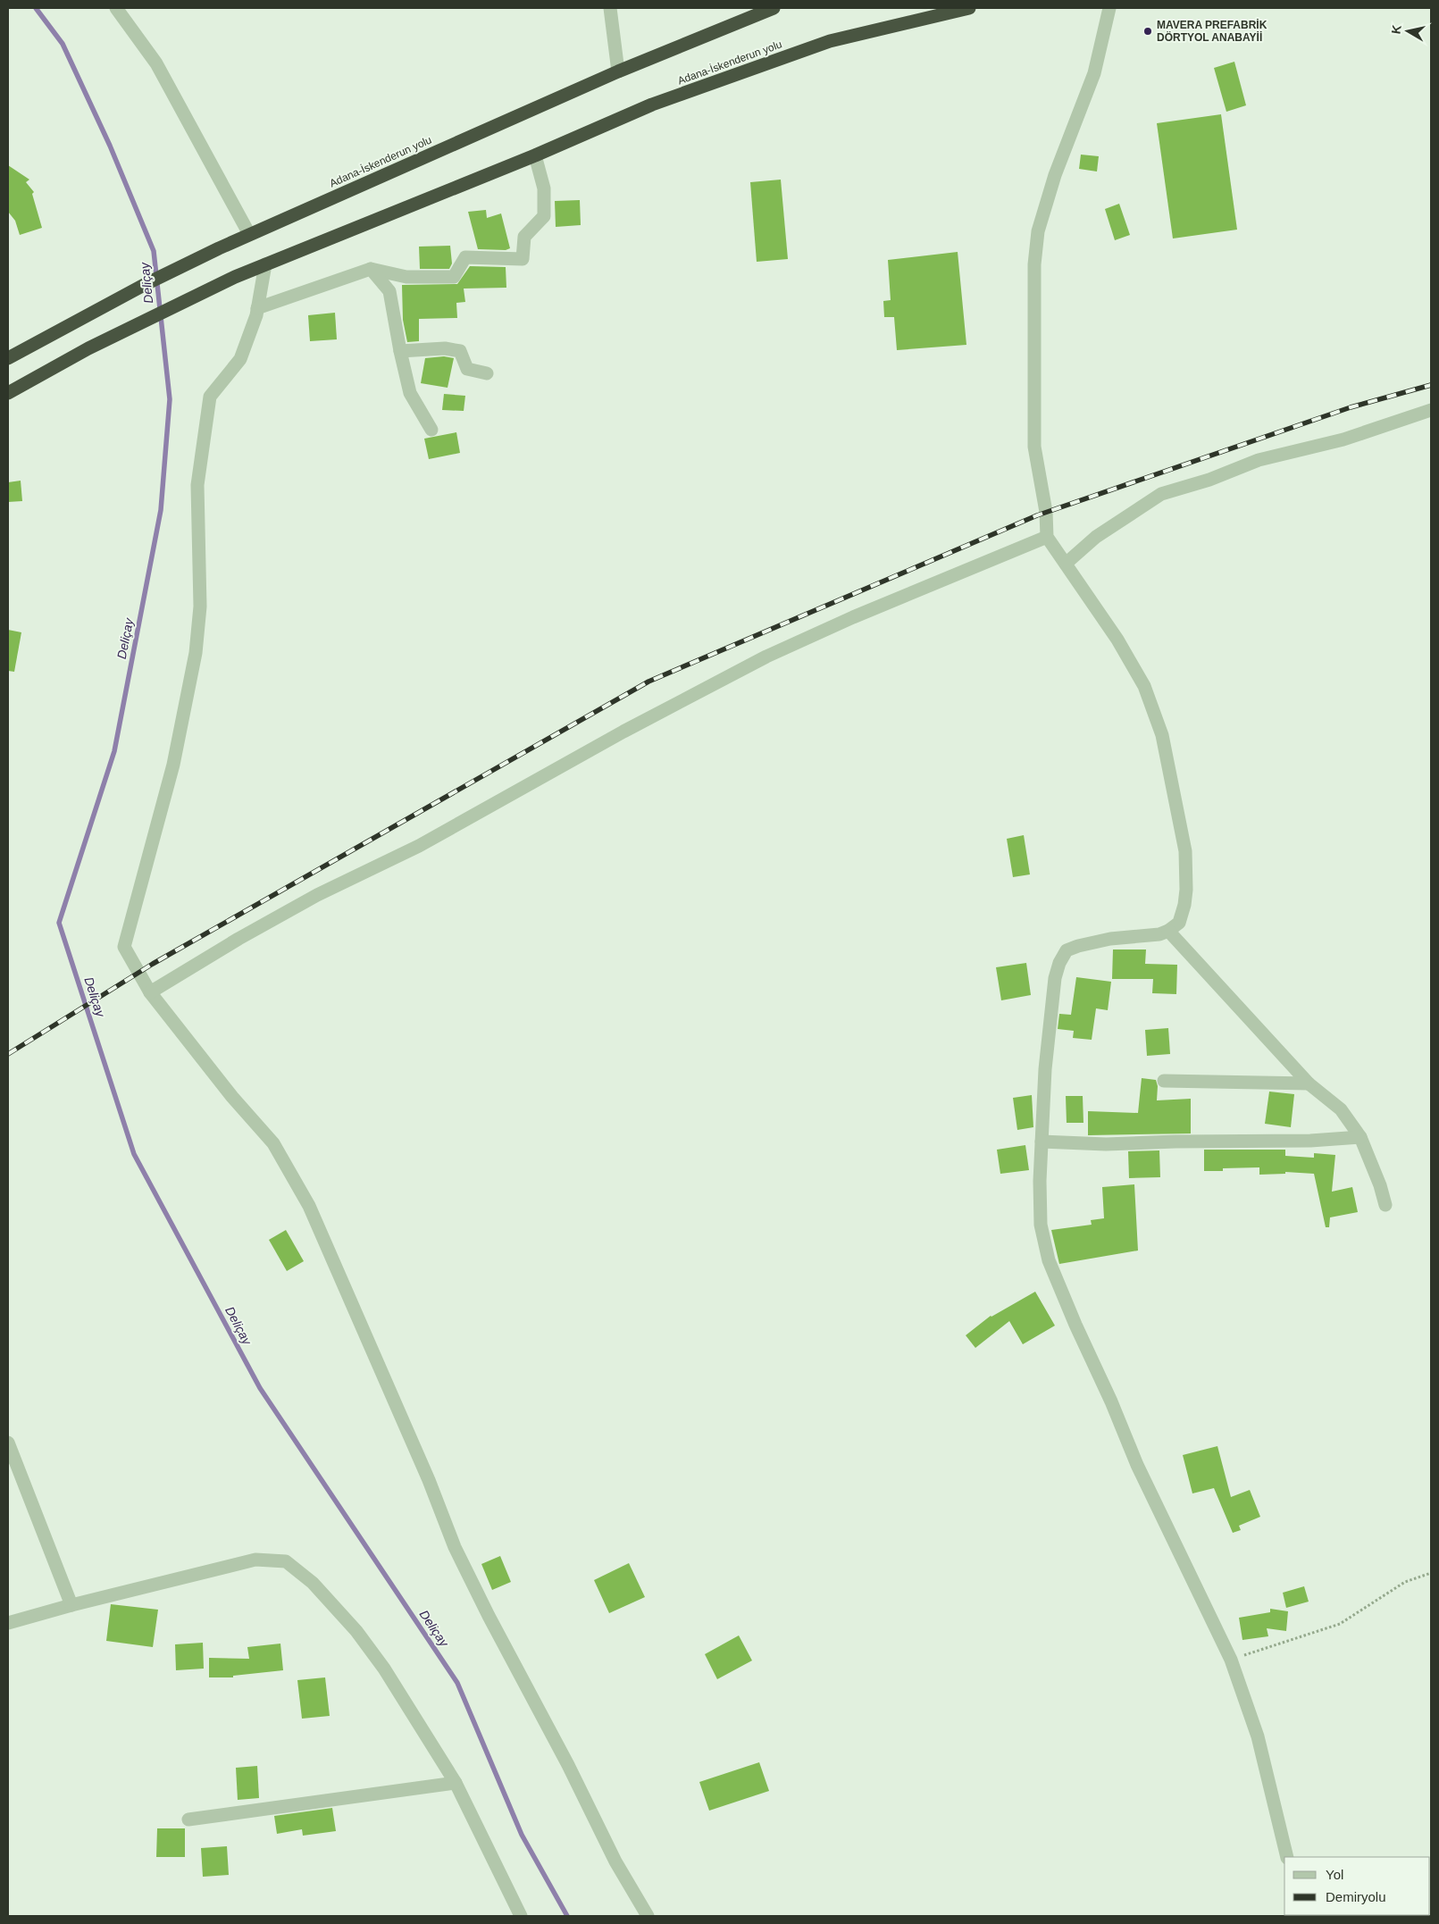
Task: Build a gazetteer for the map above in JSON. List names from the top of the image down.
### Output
{
  "streets": {
    "highway": ["Adana-İskenderun yolu"]
  },
  "water": ["Deliçay"],
  "places": ["MAVERA PREFABRİK DÖRTYOL ANABAYİİ"],
  "legend": ["Yol", "Demiryolu"],
  "north": "left"
}
